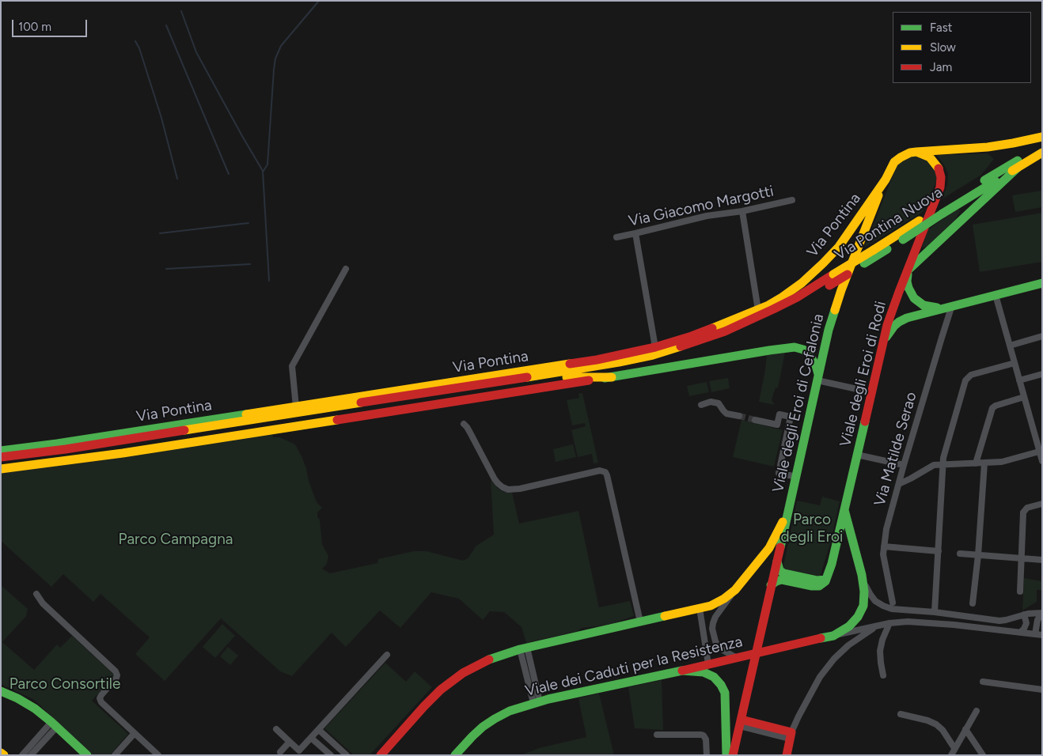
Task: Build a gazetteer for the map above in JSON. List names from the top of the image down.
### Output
{
  "streets": {
    "main road": [
      "Via Pontina Nuova",
      "Via Pontina",
      "Viale degli Eroi di Rodi",
      "Viale degli Eroi di Cefalonia",
      "Viale dei Caduti per la Resistenza"
    ],
    "street": ["Via Giacomo Margotti", "Via Matilde Serao"]
  },
  "crossings": [
    ["Via Pontina Nuova", "Via Pontina"],
    ["Via Pontina", "Viale degli Eroi di Rodi"],
    ["Via Pontina", "Viale degli Eroi di Cefalonia"],
    ["Viale degli Eroi di Rodi", "Viale dei Caduti per la Resistenza"]
  ],
  "parks": ["Parco degli Eroi", "Parco Campagna", "Parco Consortile"],
  "legend": ["Fast", "Slow", "Jam"],
  "scale_bar": "100 m"
}
